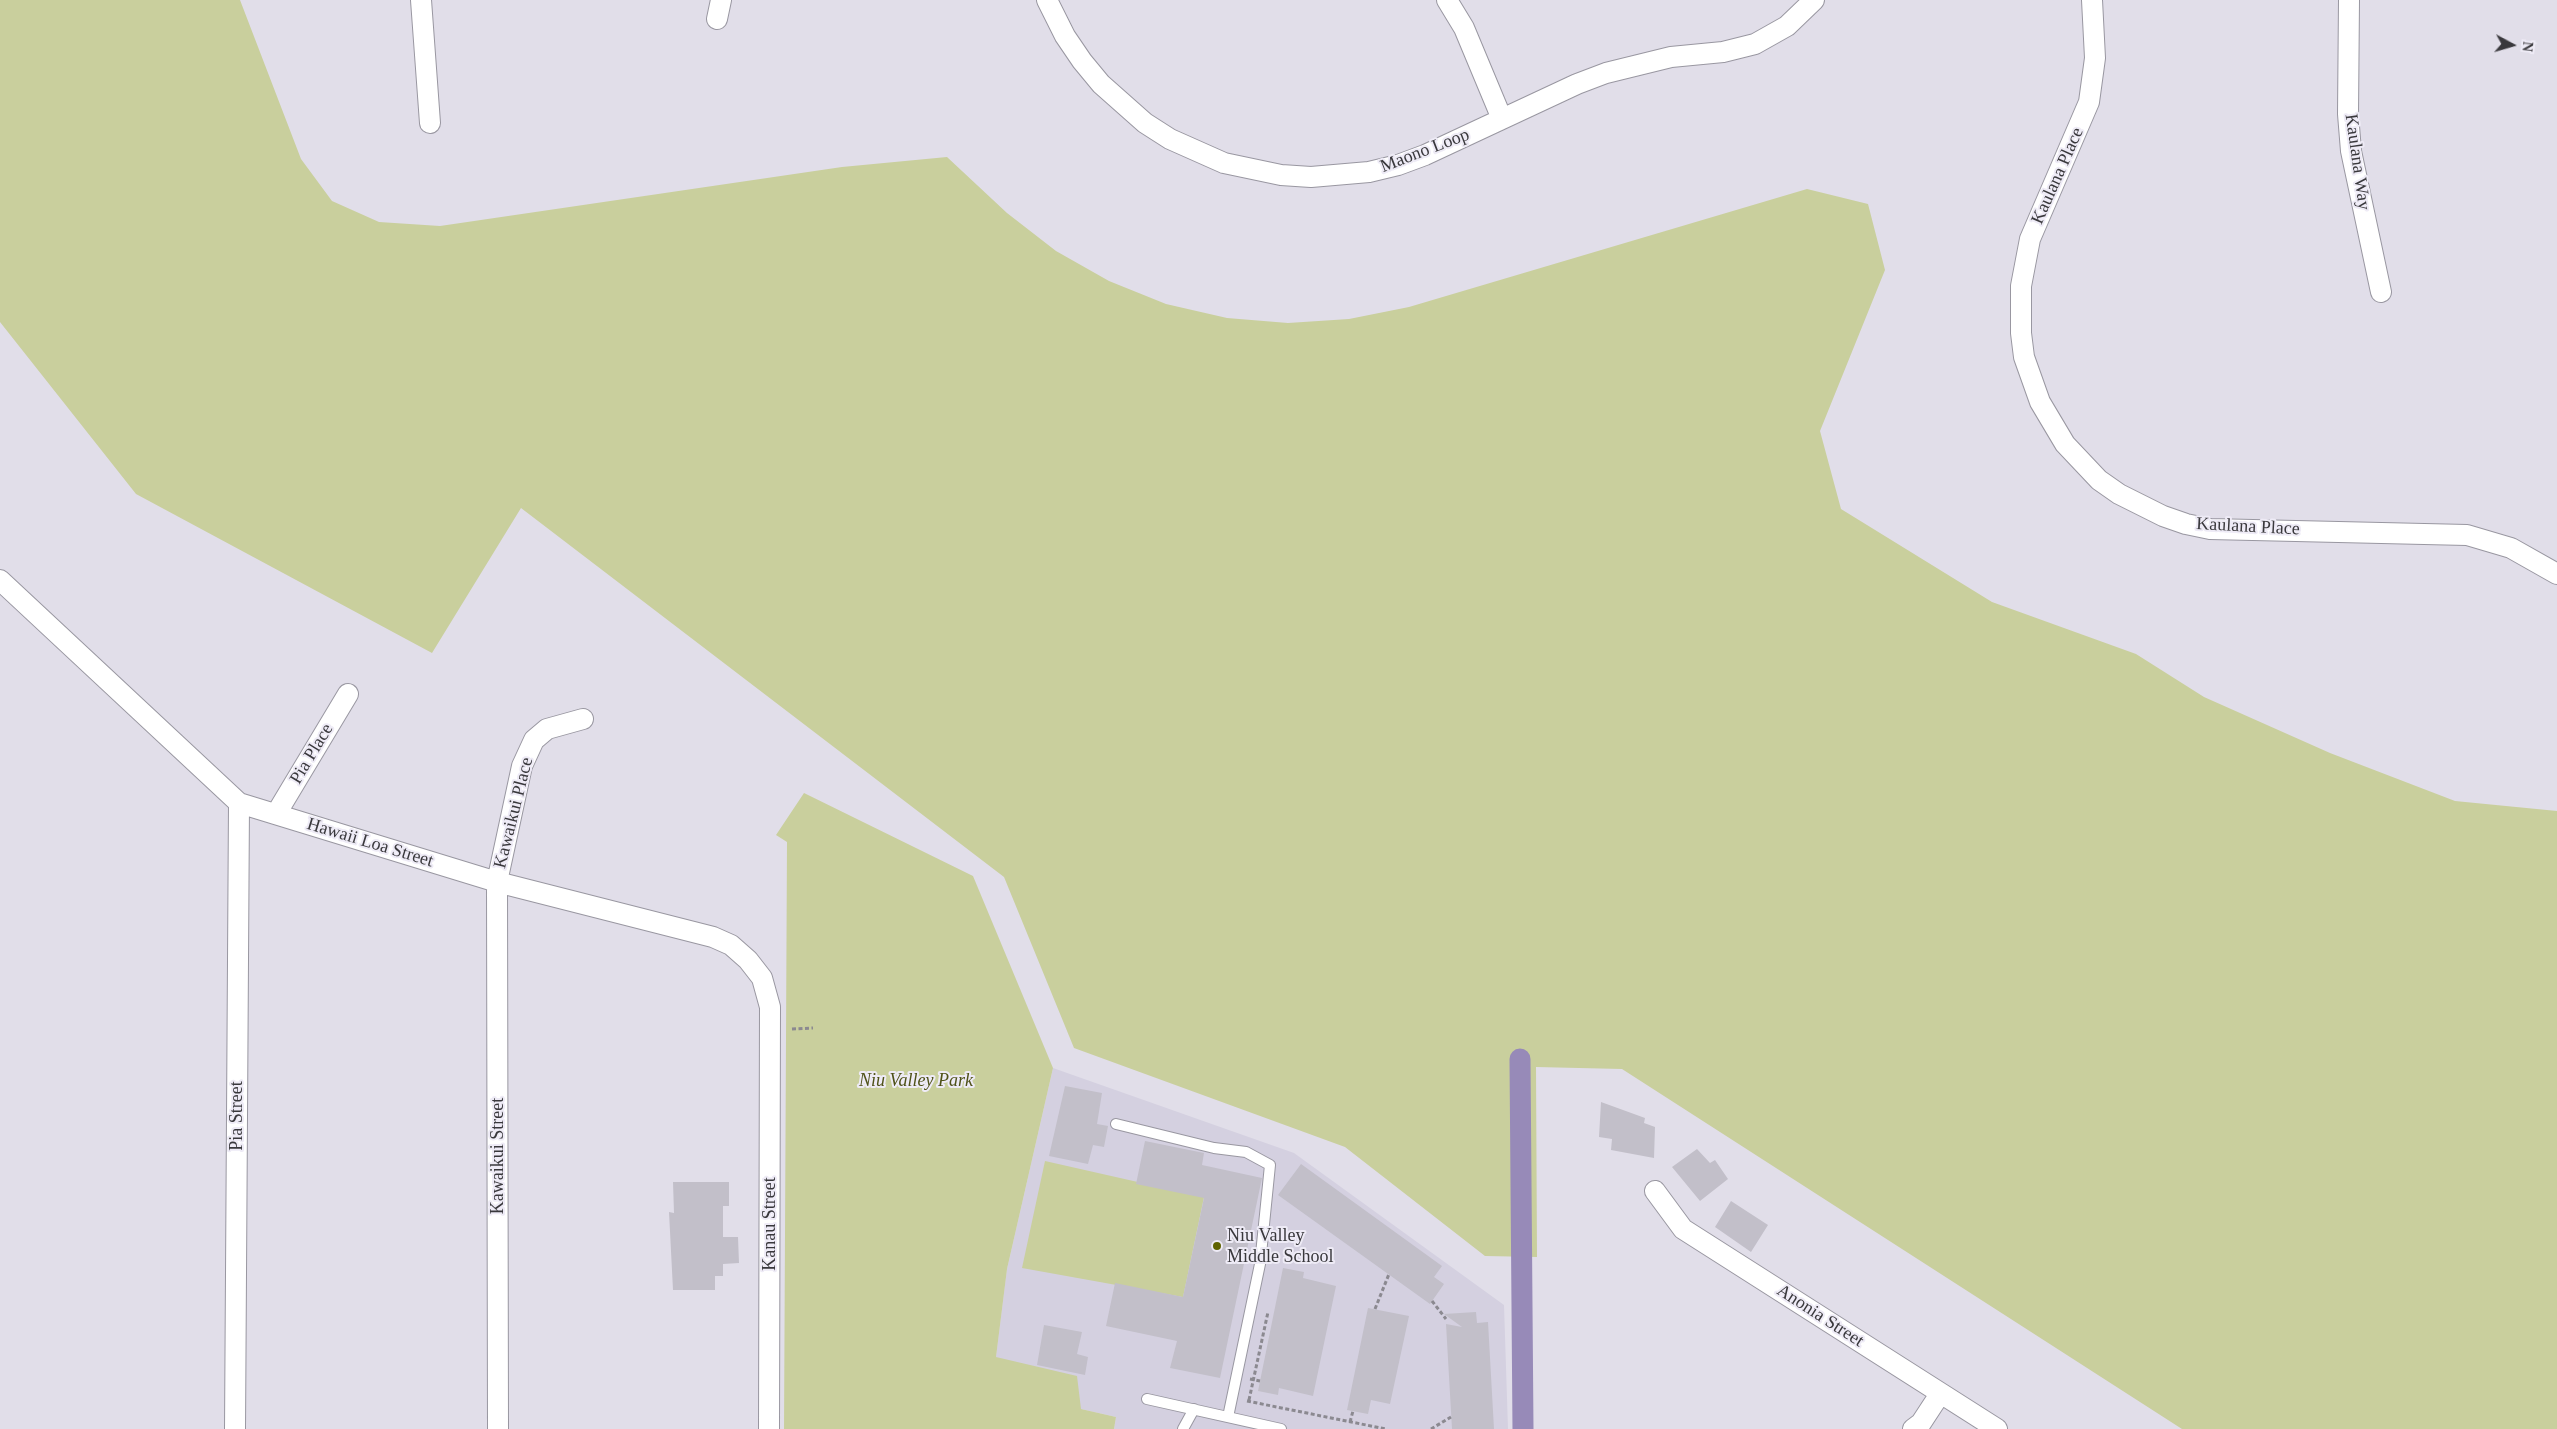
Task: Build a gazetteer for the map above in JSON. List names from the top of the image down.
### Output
{
  "streets": {
    "street": [
      "Maono Loop",
      "Kaulana Way",
      "Kaulana Place",
      "Pia Place",
      "Kawaikui Place",
      "Hawaii Loa Street",
      "Pia Street",
      "Kawaikui Street",
      "Kanau Street",
      "Anonia Street"
    ]
  },
  "crossings": [
    ["Pia Place", "Hawaii Loa Street"],
    ["Kawaikui Place", "Hawaii Loa Street"],
    ["Kawaikui Place", "Kawaikui Street"],
    ["Hawaii Loa Street", "Pia Street"],
    ["Hawaii Loa Street", "Kawaikui Street"],
    ["Hawaii Loa Street", "Kanau Street"]
  ],
  "parks": ["Niu Valley Park"],
  "places": ["Niu Valley Middle School"],
  "north": "right"
}
